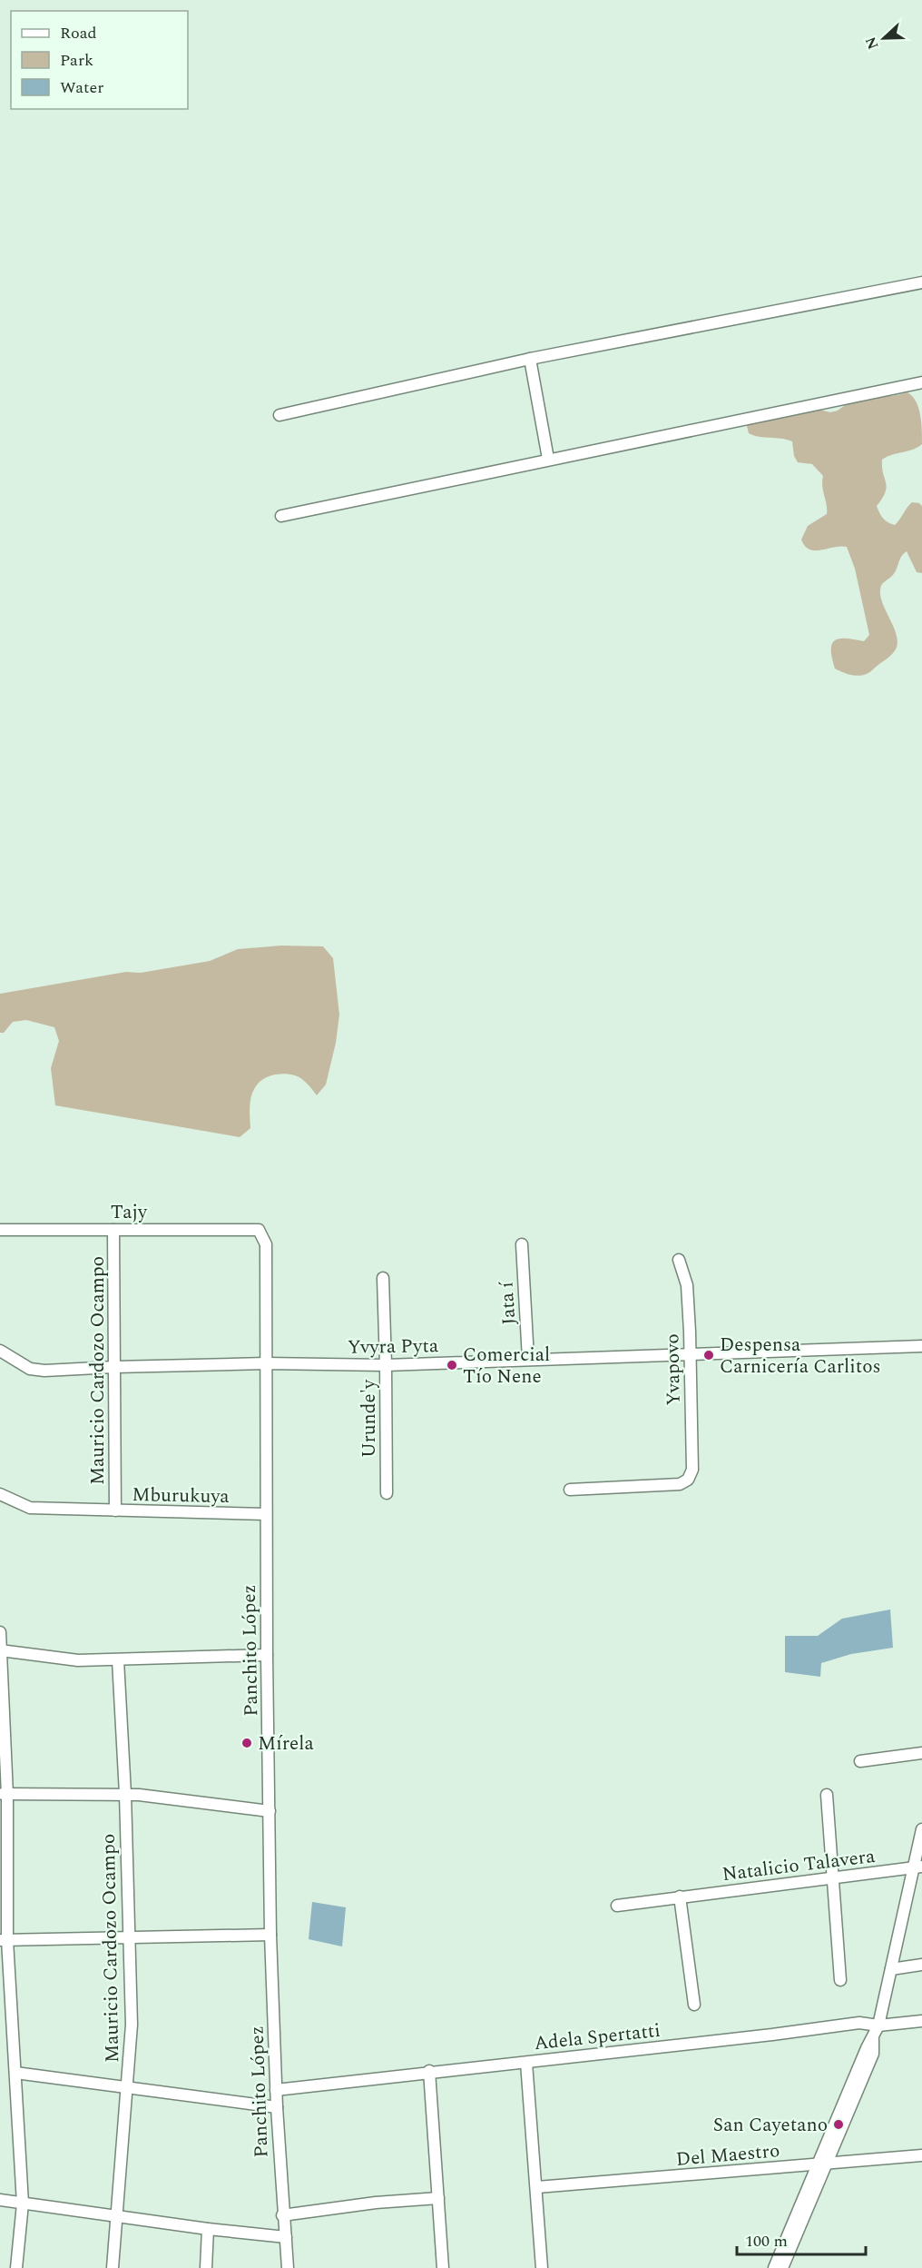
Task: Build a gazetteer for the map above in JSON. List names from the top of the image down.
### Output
{
  "streets": {
    "street": [
      "Tajy",
      "Jata í",
      "Yvyra Pyta",
      "Yvapovo",
      "Mauricio Cardozo Ocampo",
      "Urunde'y",
      "Mburukuya",
      "Panchito López",
      "Natalicio Talavera",
      "Adela Spertatti",
      "Del Maestro"
    ]
  },
  "crossings": [
    ["Tajy", "Mauricio Cardozo Ocampo"],
    ["Tajy", "Panchito López"],
    ["Jata í", "Yvyra Pyta"],
    ["Yvyra Pyta", "Yvapovo"],
    ["Yvyra Pyta", "Mauricio Cardozo Ocampo"],
    ["Yvyra Pyta", "Urunde'y"],
    ["Yvyra Pyta", "Panchito López"],
    ["Mauricio Cardozo Ocampo", "Mburukuya"],
    ["Mburukuya", "Panchito López"],
    ["Panchito López", "Adela Spertatti"]
  ],
  "places": [
    "Despensa Carnicería Carlitos",
    "Comercial Tío Nene",
    "Mírela",
    "San Cayetano"
  ],
  "legend": ["Road", "Park", "Water"],
  "scale_bar": "100 m",
  "north": "left"
}
